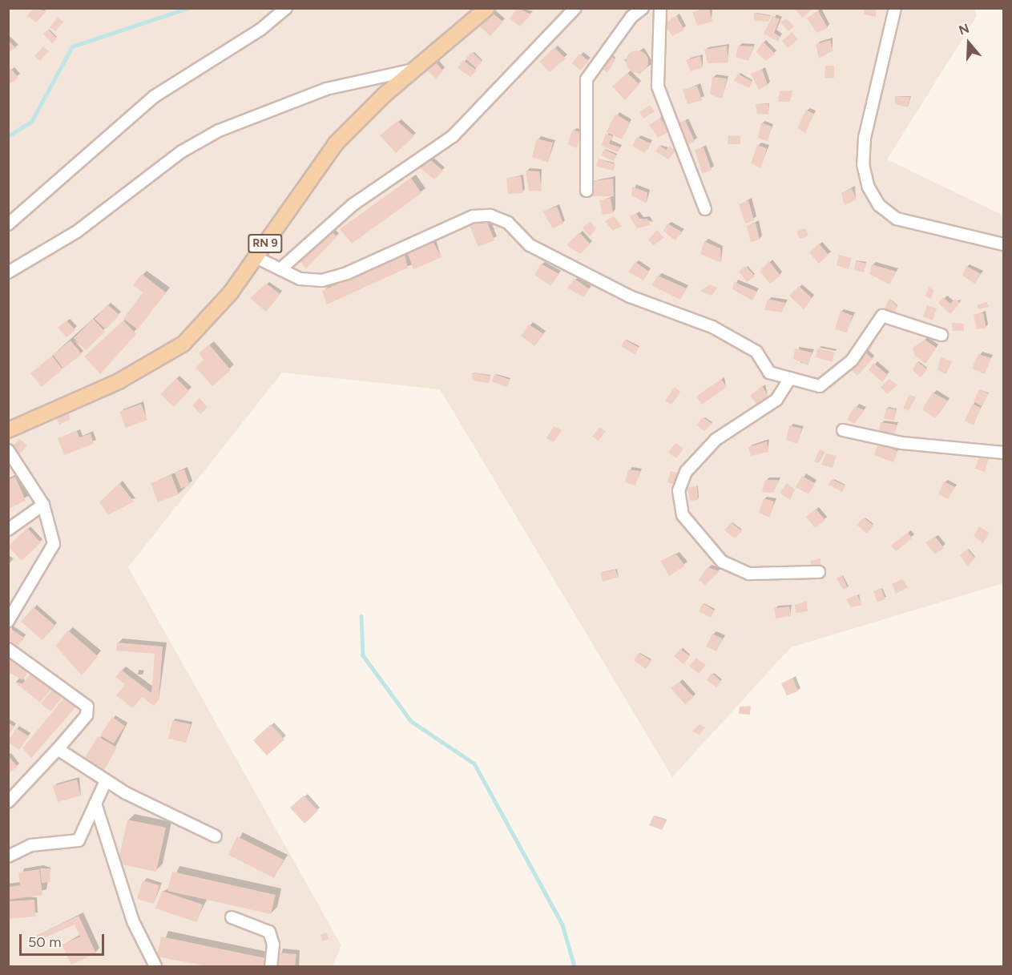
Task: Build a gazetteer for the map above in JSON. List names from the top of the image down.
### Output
{
  "streets": {
    "main road": ["RN 9"]
  },
  "scale_bar": "50 m",
  "north": "top"
}
